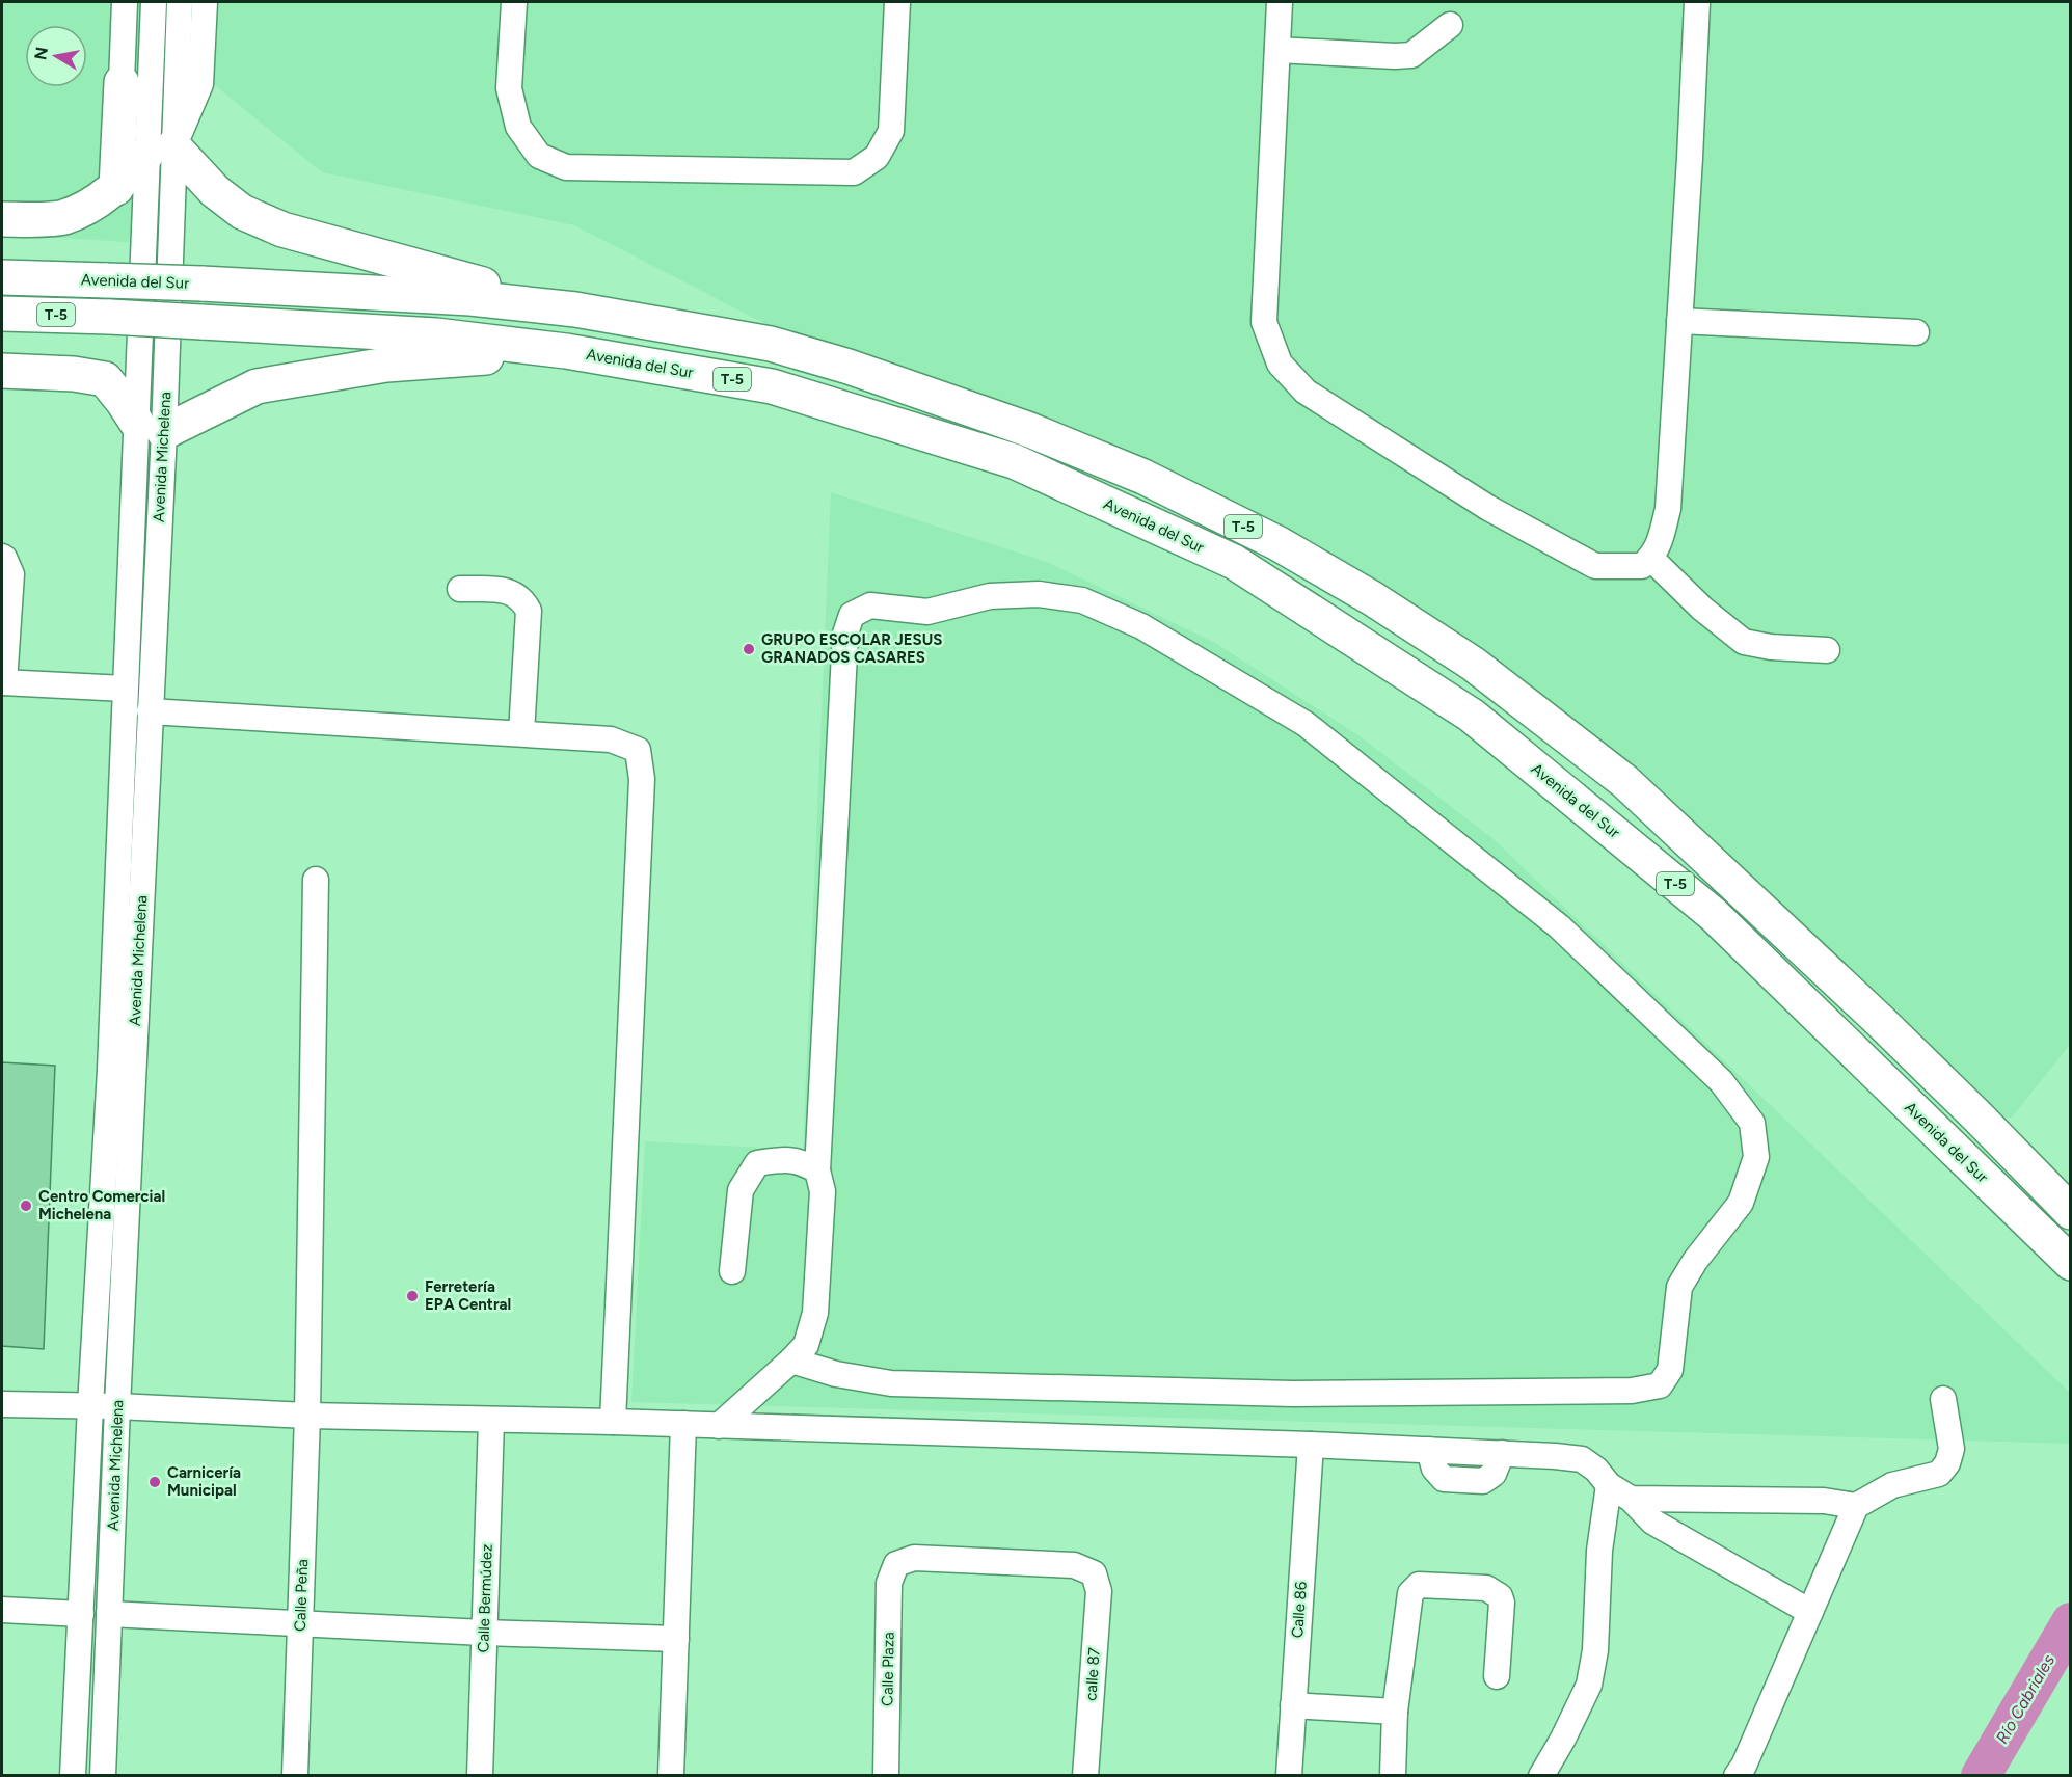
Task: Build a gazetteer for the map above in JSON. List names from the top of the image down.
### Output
{
  "streets": {
    "highway": ["Avenida del Sur", "T-5"],
    "street": [
      "Avenida Michelena",
      "Calle Peña",
      "Calle Bermúdez",
      "Calle 86",
      "Calle Plaza",
      "calle 87"
    ]
  },
  "crossings": [
    ["Calle Plaza", "calle 87"]
  ],
  "water": ["Río Cabriales"],
  "places": [
    "GRUPO ESCOLAR JESUS GRANADOS CASARES",
    "Centro Comercial Michelena",
    "Ferretería EPA Central",
    "Carnicería Municipal"
  ],
  "north": "left"
}
